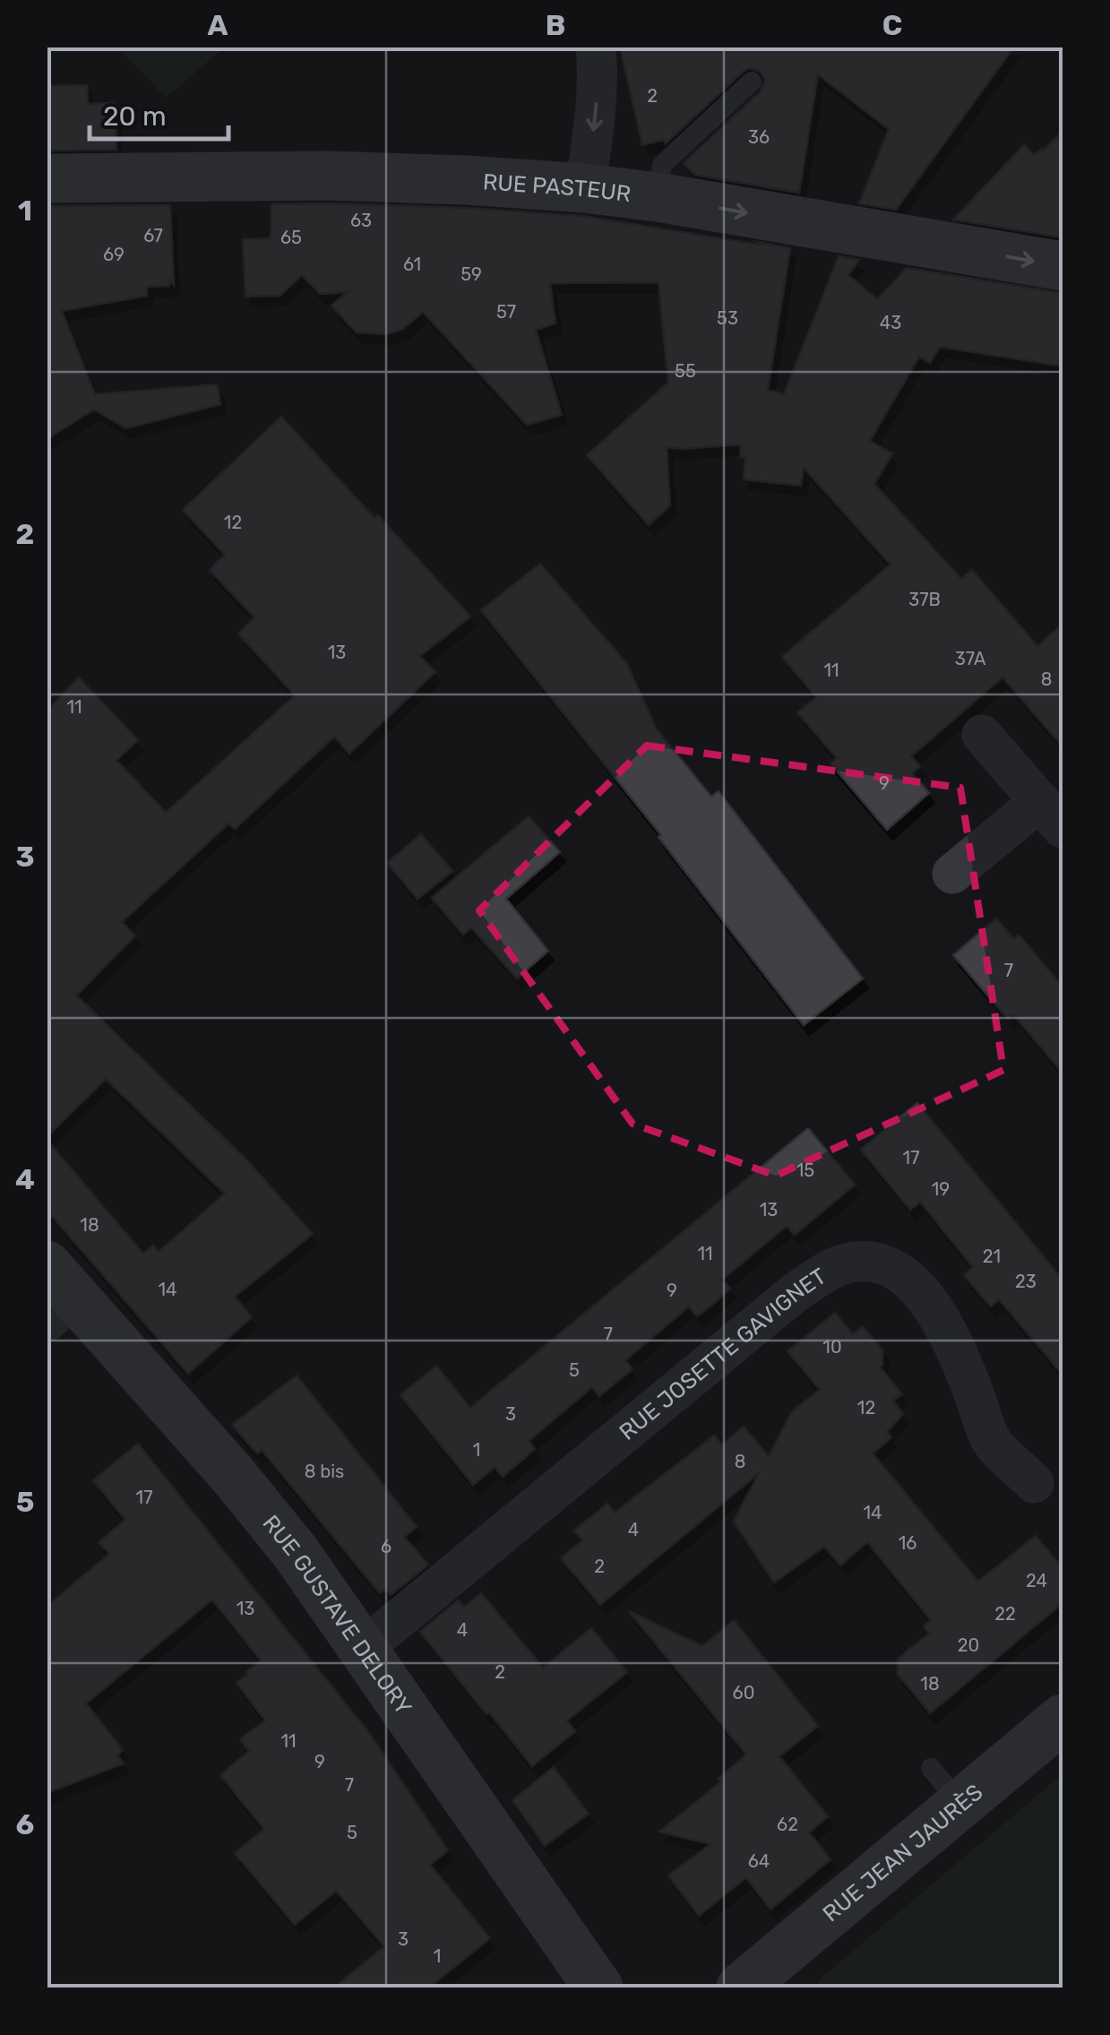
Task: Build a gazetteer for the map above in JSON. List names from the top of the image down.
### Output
{
  "streets": {
    "street": [
      "RUE PASTEUR",
      "RUE JOSETTE GAVIGNET",
      "RUE GUSTAVE DELORY",
      "RUE JEAN JAURÈS"
    ]
  },
  "crossings": [
    ["RUE JOSETTE GAVIGNET", "RUE GUSTAVE DELORY"]
  ],
  "one_way": ["RUE PASTEUR"],
  "house_numbers": [
    "2",
    "36",
    "63",
    "67",
    "65",
    "69",
    "61",
    "59",
    "57",
    "53",
    "43",
    "55",
    "12",
    "37B",
    "13",
    "37A",
    "11",
    "8",
    "11",
    "9",
    "7",
    "17",
    "15",
    "19",
    "13",
    "18",
    "11",
    "21",
    "23",
    "14",
    "9",
    "7",
    "10",
    "5",
    "12",
    "3",
    "1",
    "8",
    "8 bis",
    "17",
    "14",
    "4",
    "16",
    "6",
    "2",
    "24",
    "13",
    "22",
    "4",
    "20",
    "2",
    "18",
    "60",
    "11",
    "9",
    "7",
    "62",
    "5",
    "64",
    "3",
    "1"
  ],
  "scale_bar": "20 m",
  "grid": {
    "columns": ["A", "B", "C"],
    "rows": [
      "1",
      "2",
      "3",
      "4",
      "5",
      "6"
    ]
  }
}
